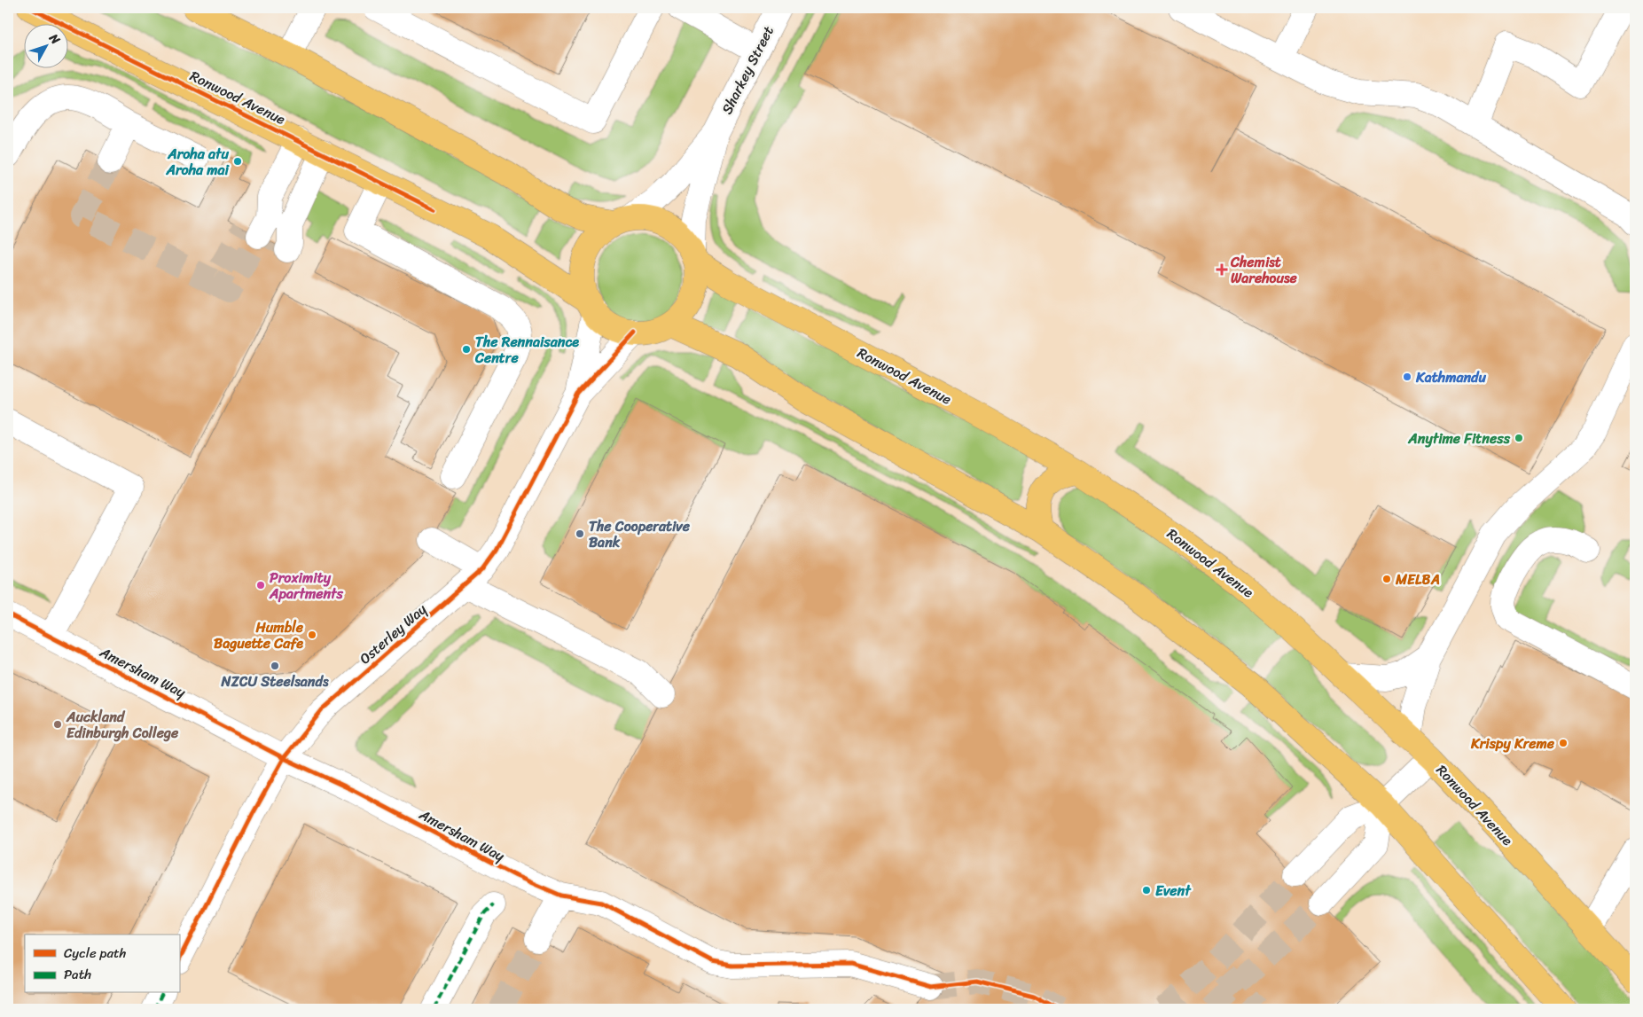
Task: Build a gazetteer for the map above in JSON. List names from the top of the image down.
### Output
{
  "streets": {
    "main road": ["Ronwood Avenue"],
    "street": ["Sharkey Street", "Osterley Way", "Amersham Way"]
  },
  "crossings": [
    ["Sharkey Street", "Ronwood Avenue"],
    ["Sharkey Street", "Osterley Way"],
    ["Ronwood Avenue", "Osterley Way"],
    ["Osterley Way", "Amersham Way"]
  ],
  "places": {
    "other": [
      "Aroha atu Aroha mai",
      "The Rennaisance Centre",
      "Kathmandu",
      "Anytime Fitness",
      "The Cooperative Bank",
      "MELBA",
      "Proximity Apartments",
      "Humble Baguette Cafe",
      "NZCU Steelsands",
      "Auckland Edinburgh College",
      "Krispy Kreme",
      "Event"
    ],
    "health": ["Chemist Warehouse"]
  },
  "legend": ["Cycle path", "Path"],
  "north": "top right"
}
